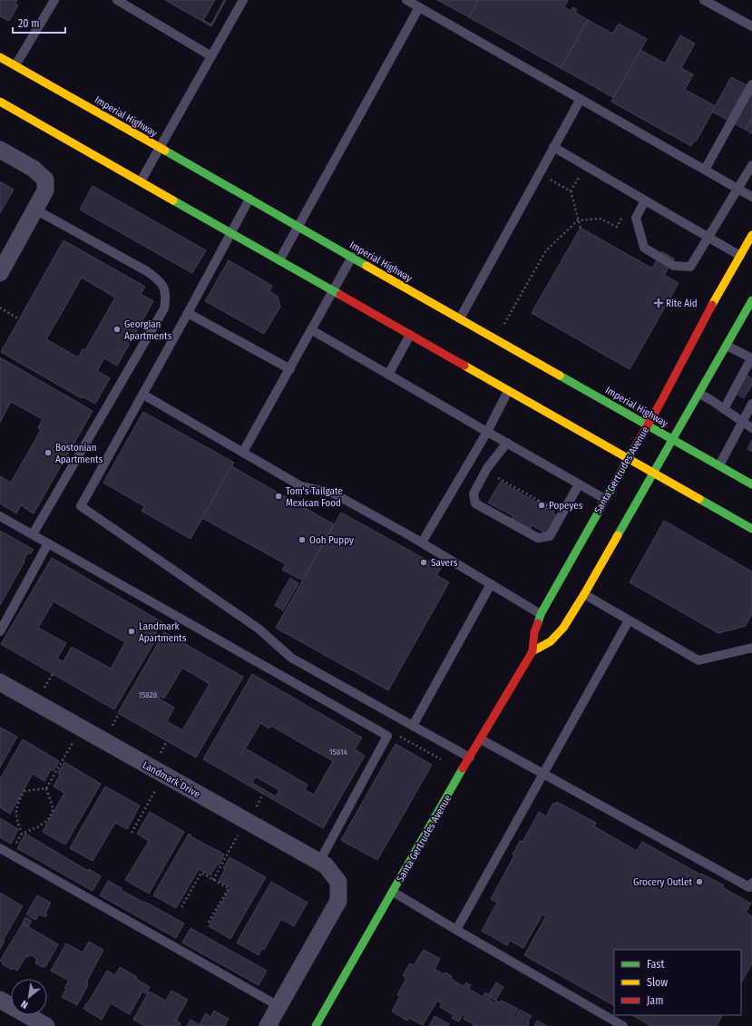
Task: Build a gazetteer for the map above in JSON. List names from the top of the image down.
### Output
{
  "streets": {
    "main road": ["Imperial Highway", "Santa Gertrudes Avenue"],
    "street": ["Landmark Drive"]
  },
  "crossings": [
    ["Imperial Highway", "Santa Gertrudes Avenue"]
  ],
  "places": {
    "health": ["Rite Aid"],
    "other": [
      "Georgian Apartments",
      "Bostonian Apartments",
      "Tom's Tailgate Mexican Food",
      "Popeyes",
      "Ooh Puppy",
      "Savers",
      "Landmark Apartments",
      "Grocery Outlet"
    ]
  },
  "house_numbers": ["15828", "15814"],
  "legend": ["Fast", "Slow", "Jam"],
  "scale_bar": "20 m",
  "north": "bottom left"
}
